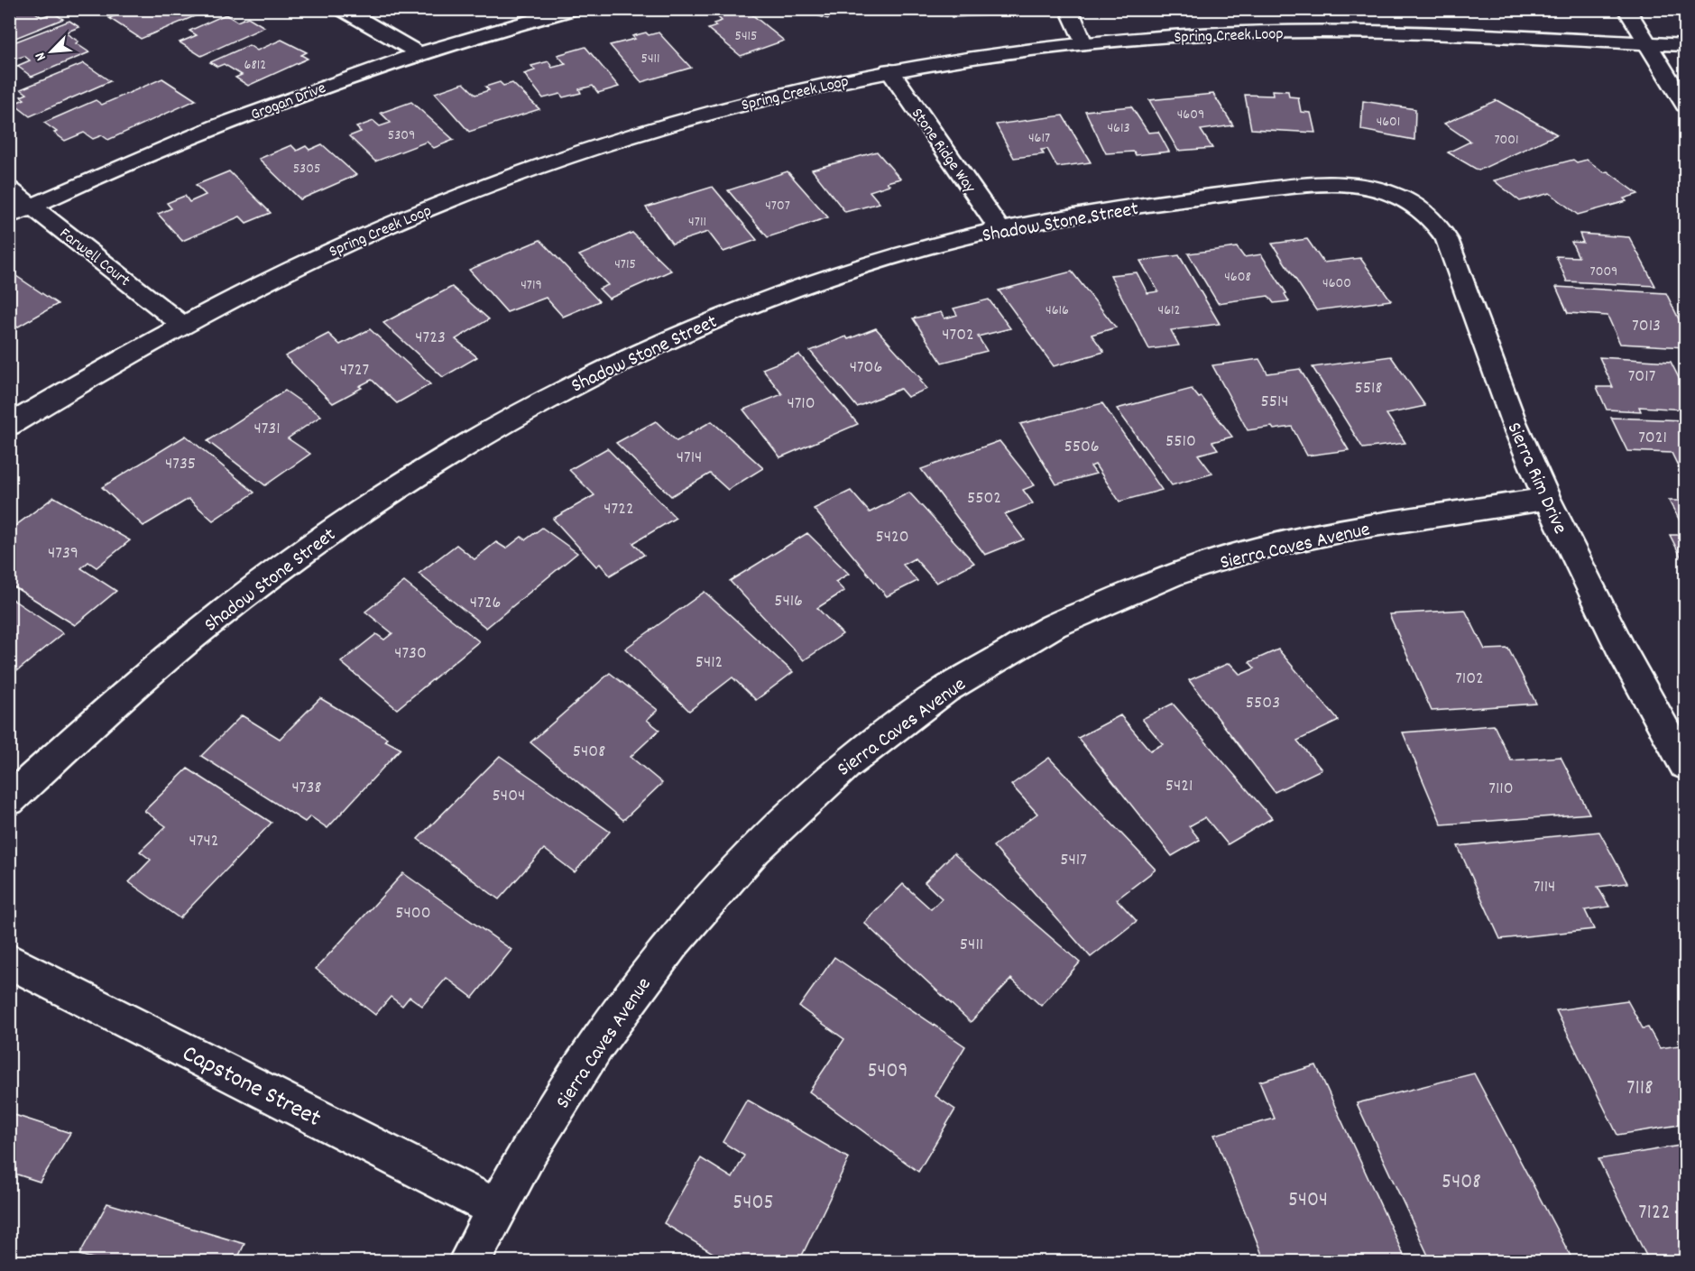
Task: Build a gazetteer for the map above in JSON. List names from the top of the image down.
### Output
{
  "streets": {
    "street": [
      "Spring Creek Loop",
      "Grogan Drive",
      "Stone Ridge Way",
      "Shadow Stone Street",
      "Farwell Court",
      "Sierra Rim Drive",
      "Sierra Caves Avenue",
      "Capstone Street"
    ]
  },
  "crossings": [
    ["Spring Creek Loop", "Stone Ridge Way"],
    ["Spring Creek Loop", "Farwell Court"],
    ["Grogan Drive", "Farwell Court"],
    ["Stone Ridge Way", "Shadow Stone Street"],
    ["Shadow Stone Street", "Sierra Rim Drive"],
    ["Sierra Rim Drive", "Sierra Caves Avenue"],
    ["Sierra Caves Avenue", "Capstone Street"]
  ],
  "house_numbers": [
    "5415",
    "5411",
    "6812",
    "4609",
    "4601",
    "4613",
    "5309",
    "4617",
    "7001",
    "5305",
    "4707",
    "4711",
    "4715",
    "7009",
    "4608",
    "4600",
    "4719",
    "4616",
    "4612",
    "7013",
    "4702",
    "4723",
    "4706",
    "4727",
    "7017",
    "5518",
    "5514",
    "4710",
    "4731",
    "7021",
    "5510",
    "5506",
    "4714",
    "4735",
    "5502",
    "4722",
    "5420",
    "4739",
    "5416",
    "4726",
    "4730",
    "5412",
    "7102",
    "5503",
    "5408",
    "5421",
    "4738",
    "7110",
    "5404",
    "4742",
    "5417",
    "7114",
    "5400",
    "5411",
    "5409",
    "7118",
    "5408",
    "5404",
    "5405",
    "7122"
  ],
  "north": "bottom left"
}
